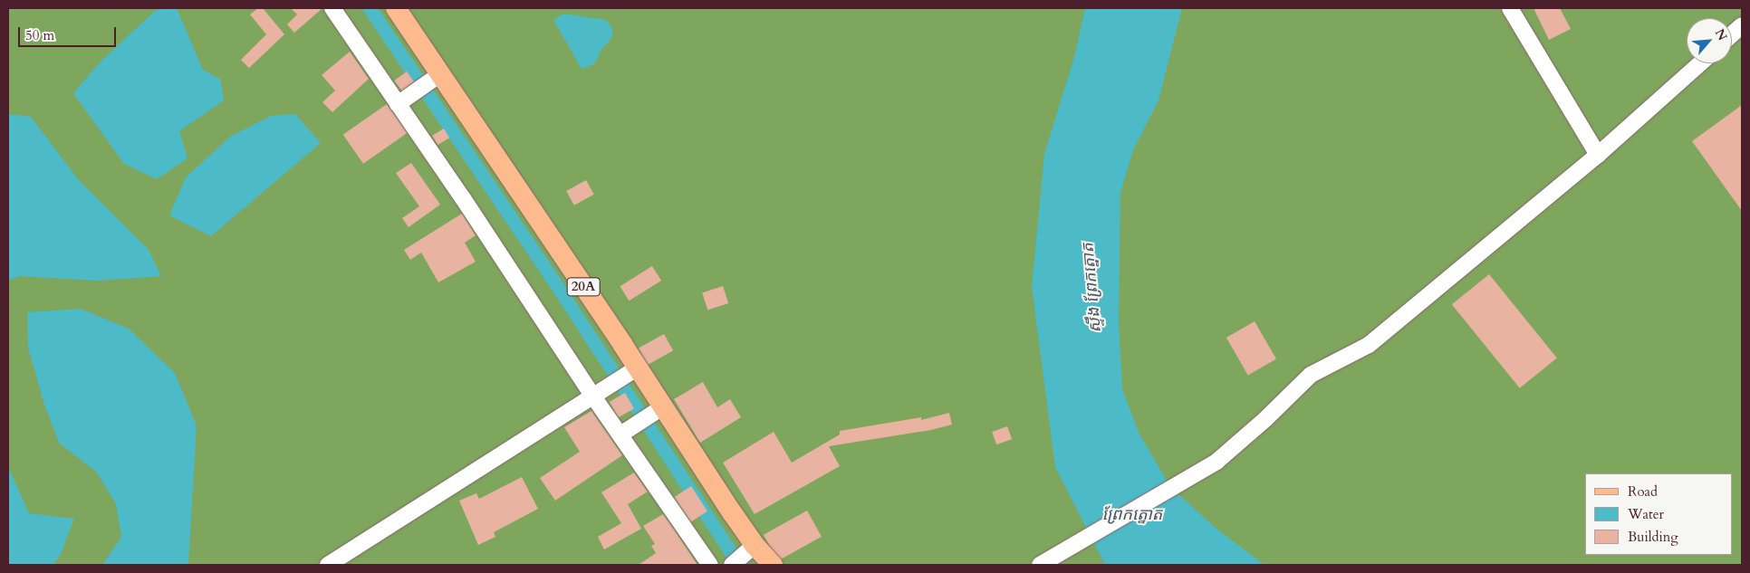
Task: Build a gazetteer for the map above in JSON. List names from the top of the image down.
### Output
{
  "streets": {
    "main road": ["20A"]
  },
  "water": ["ស្ទឹង ព្រែកត្នោត", "ព្រែកត្នោត"],
  "legend": ["Road", "Water", "Building"],
  "scale_bar": "50 m",
  "north": "top right"
}
